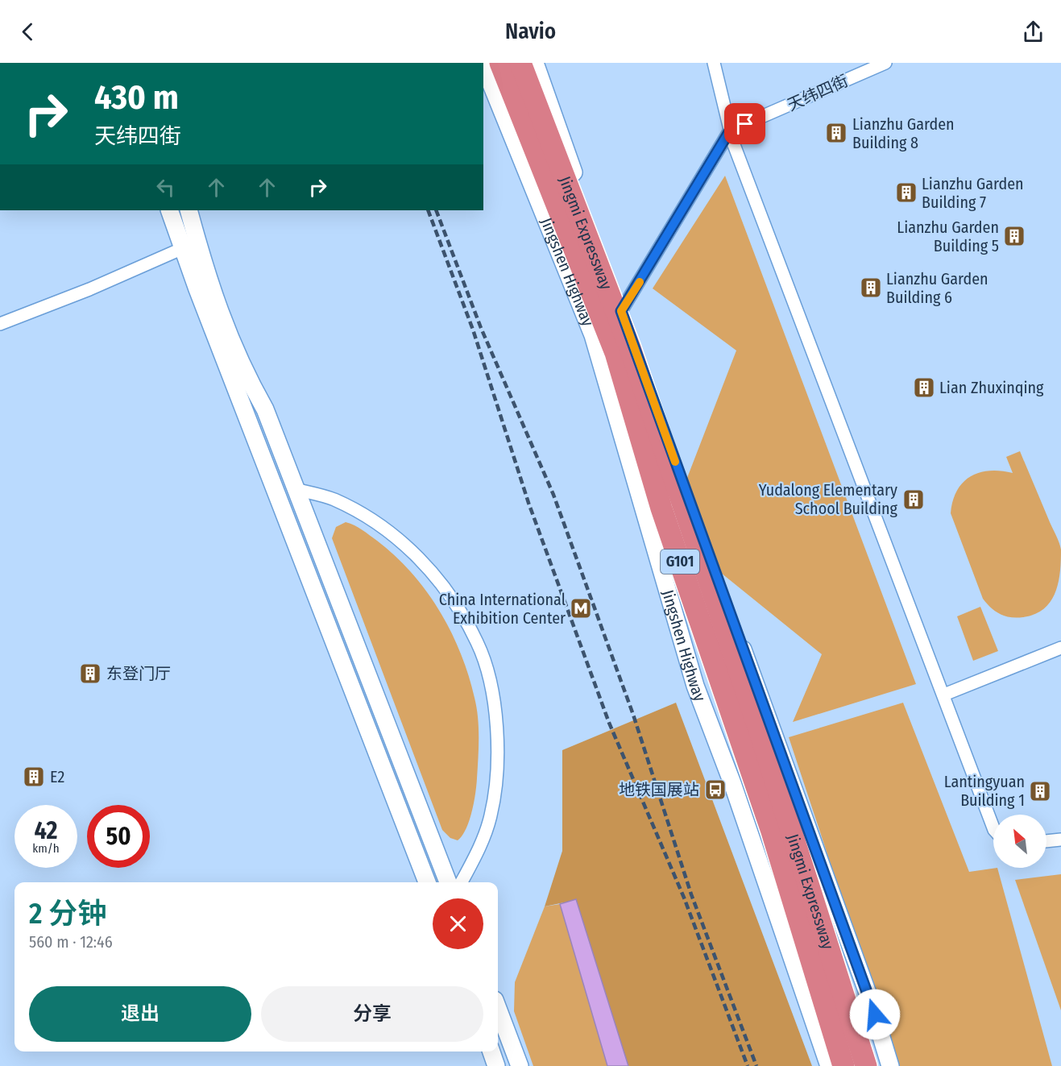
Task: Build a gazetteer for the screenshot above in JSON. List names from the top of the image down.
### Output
{
  "streets": {
    "highway": ["Jingmi Expressway", "G101"],
    "main road": ["Jingshen Highway"],
    "street": ["天纬四街"]
  },
  "places": {
    "building": [
      "Lianzhu Garden Building 8",
      "Lianzhu Garden Building 7",
      "Lianzhu Garden Building 5",
      "Lianzhu Garden Building 6",
      "Lian Zhuxinqing",
      "Yudalong Elementary School Building",
      "东登门厅",
      "E2",
      "Lantingyuan Building 1"
    ],
    "metro station": ["China International Exhibition Center"],
    "bus stop": ["地铁国展站"]
  },
  "north": "top left",
  "page": {
    "header": "Navio",
    "turn": ["430 m", "天纬四街"],
    "speed": "42 km/h",
    "limit": "50",
    "heading": ["2 分钟", "560 m · 12:46"],
    "buttons": ["退出", "分享"]
  }
}
